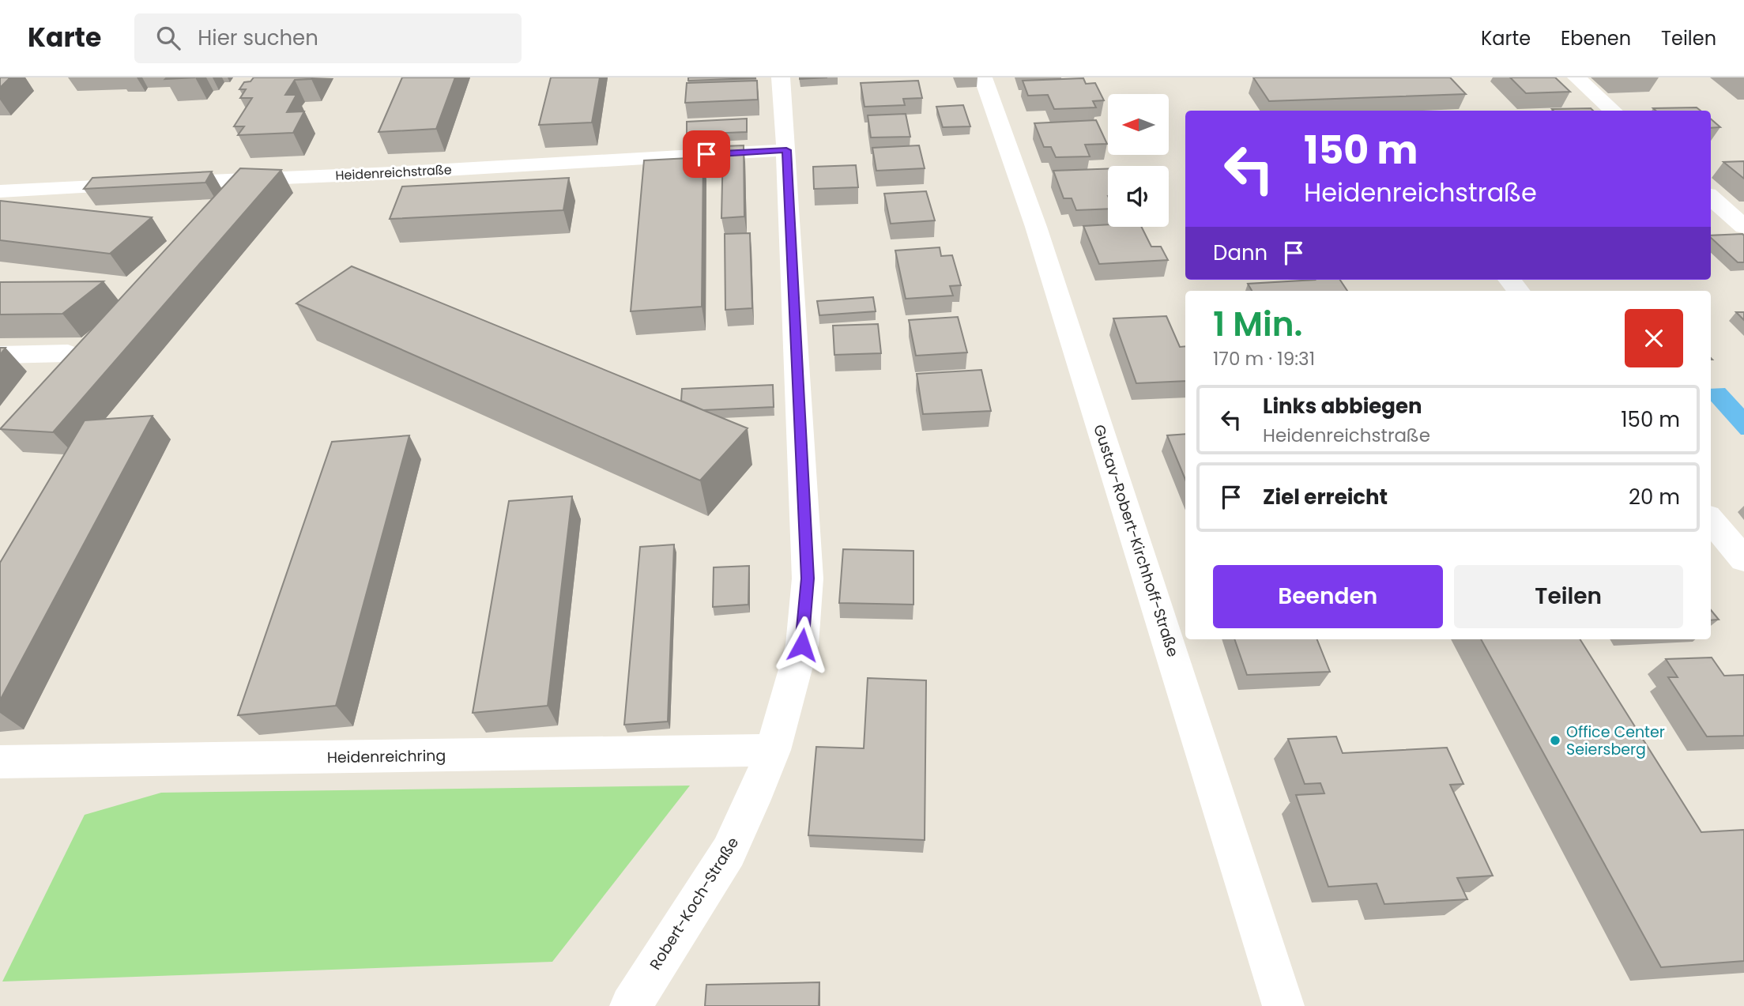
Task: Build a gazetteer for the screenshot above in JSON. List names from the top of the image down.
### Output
{
  "streets": {
    "street": [
      "Heidenreichstraße",
      "Gustav-Robert-Kirchhoff-Straße",
      "Heidenreichring",
      "Robert-Koch-Straße"
    ]
  },
  "crossings": [
    ["Heidenreichstraße", "Robert-Koch-Straße"],
    ["Heidenreichring", "Robert-Koch-Straße"]
  ],
  "places": ["Office Center Seiersberg"],
  "north": "left",
  "page": {
    "header": "Karte",
    "search": "Hier suchen",
    "nav": ["Karte", "Ebenen", "Teilen"],
    "turn": ["150 m", "Heidenreichstraße"],
    "then": "Dann",
    "heading": ["1 Min.", "170 m · 19:31"],
    "list": [
      {
        "name": "Links abbiegen",
        "note": "Heidenreichstraße",
        "value": "150 m"
      },
      {
        "name": "Ziel erreicht",
        "value": "20 m"
      }
    ],
    "buttons": ["Beenden", "Teilen"]
  }
}
